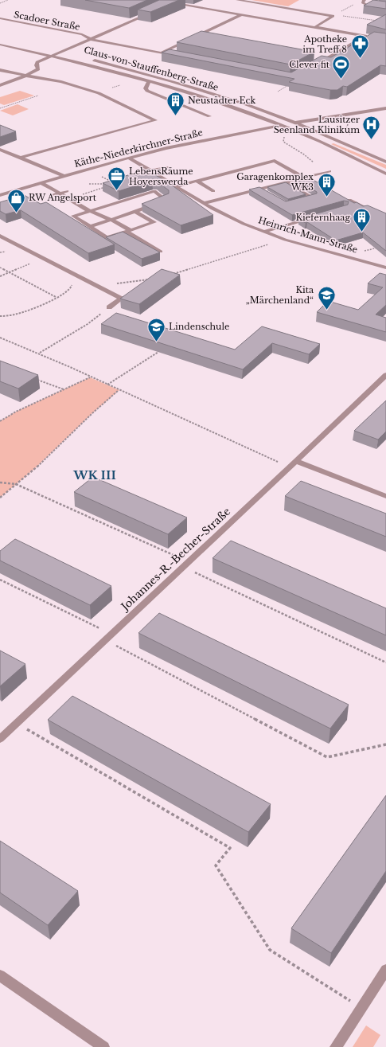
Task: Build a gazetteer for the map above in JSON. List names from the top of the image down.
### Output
{
  "streets": {
    "street": [
      "Scadoer Straße",
      "Claus-von-Stauffenberg-Straße",
      "Käthe-Niederkirchner-Straße",
      "Heinrich-Mann-Straße",
      "Johannes-R.-Becher-Straße"
    ]
  },
  "crossings": [
    ["Claus-von-Stauffenberg-Straße", "Käthe-Niederkirchner-Straße"],
    ["Käthe-Niederkirchner-Straße", "Heinrich-Mann-Straße"]
  ],
  "districts": ["WK III"],
  "places": {
    "pharmacy": ["Apotheke im Treff 8"],
    "sports": ["Clever fit"],
    "building": ["Neustädter Eck", "Garagenkomplex WK3", "Kiefernhaag"],
    "hospital": ["Lausitzer Seenland Klinikum"],
    "office": ["LebensRäume Hoyerswerda"],
    "shop": ["RW Angelsport"],
    "school or university": ["Kita „Märchenland“", "Lindenschule"]
  }
}
